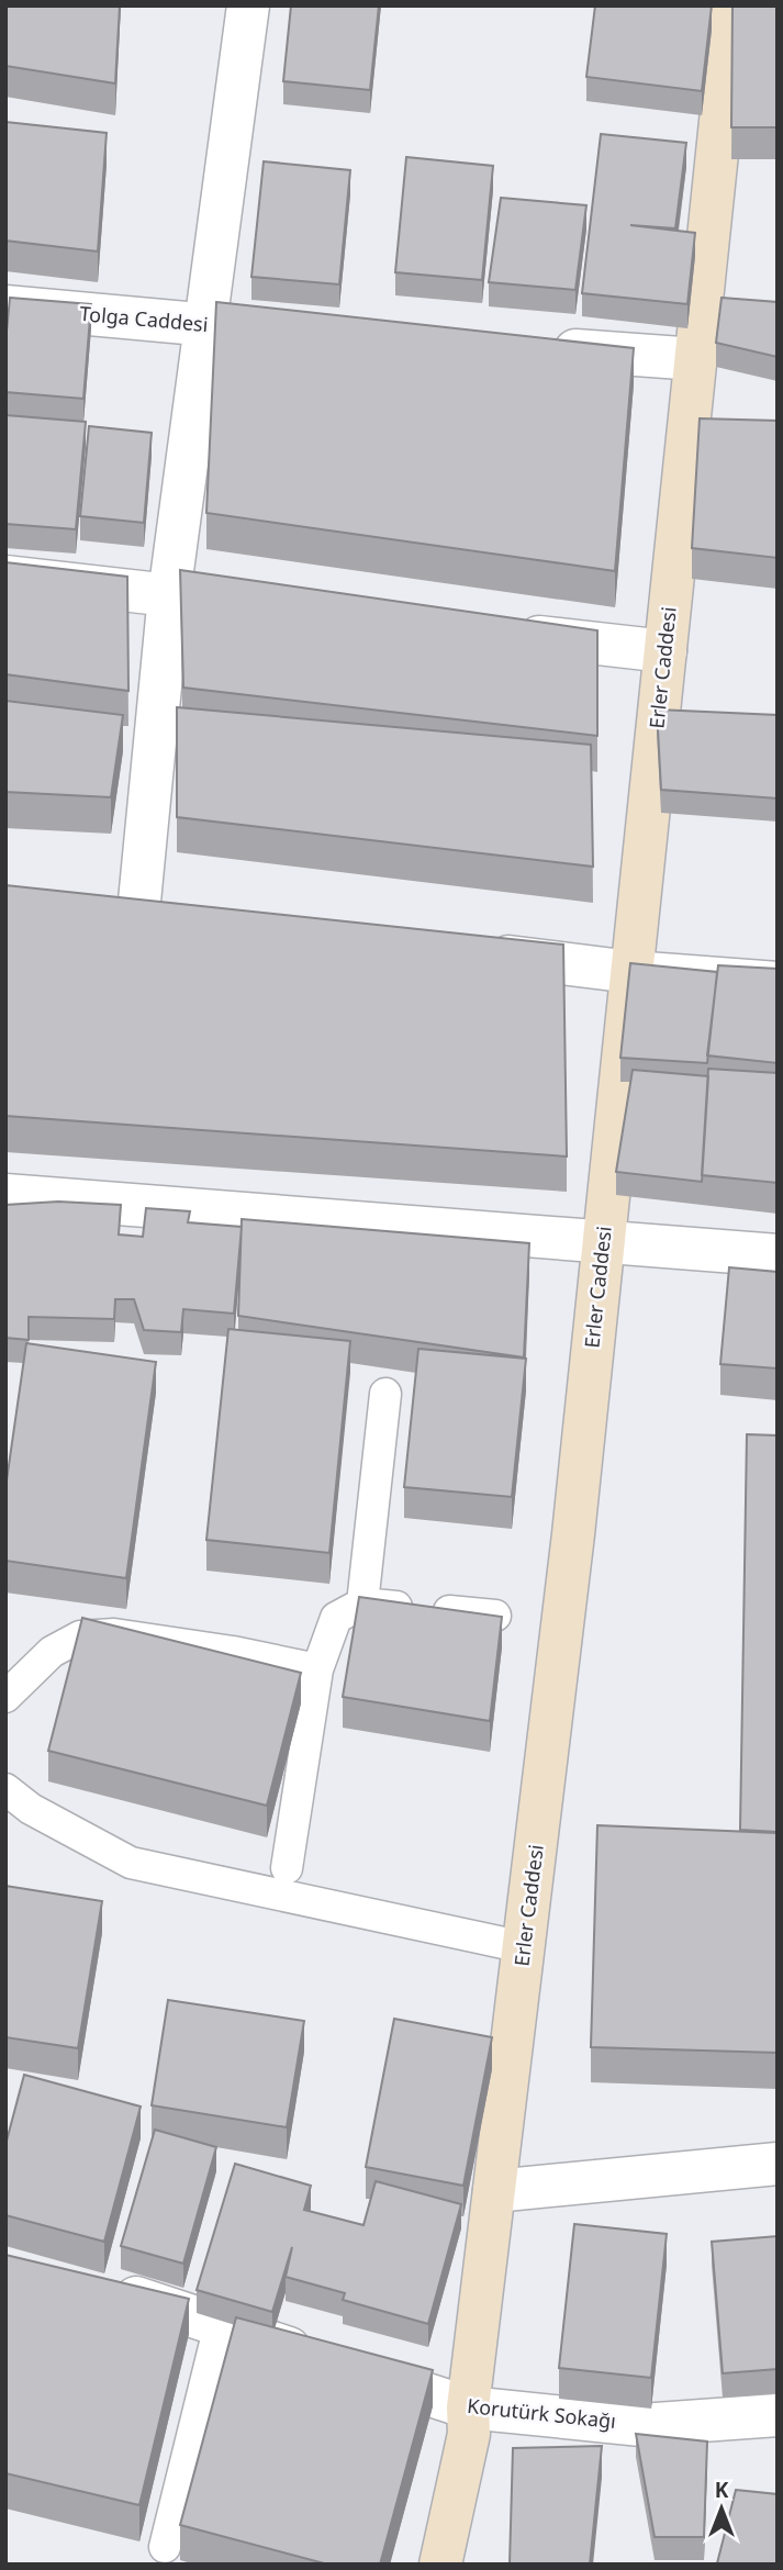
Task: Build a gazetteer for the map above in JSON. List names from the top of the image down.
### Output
{
  "streets": {
    "street": ["Tolga Caddesi", "Erler Caddesi", "Korutürk Sokağı"]
  },
  "crossings": [
    ["Erler Caddesi", "Korutürk Sokağı"]
  ],
  "north": "top"
}
